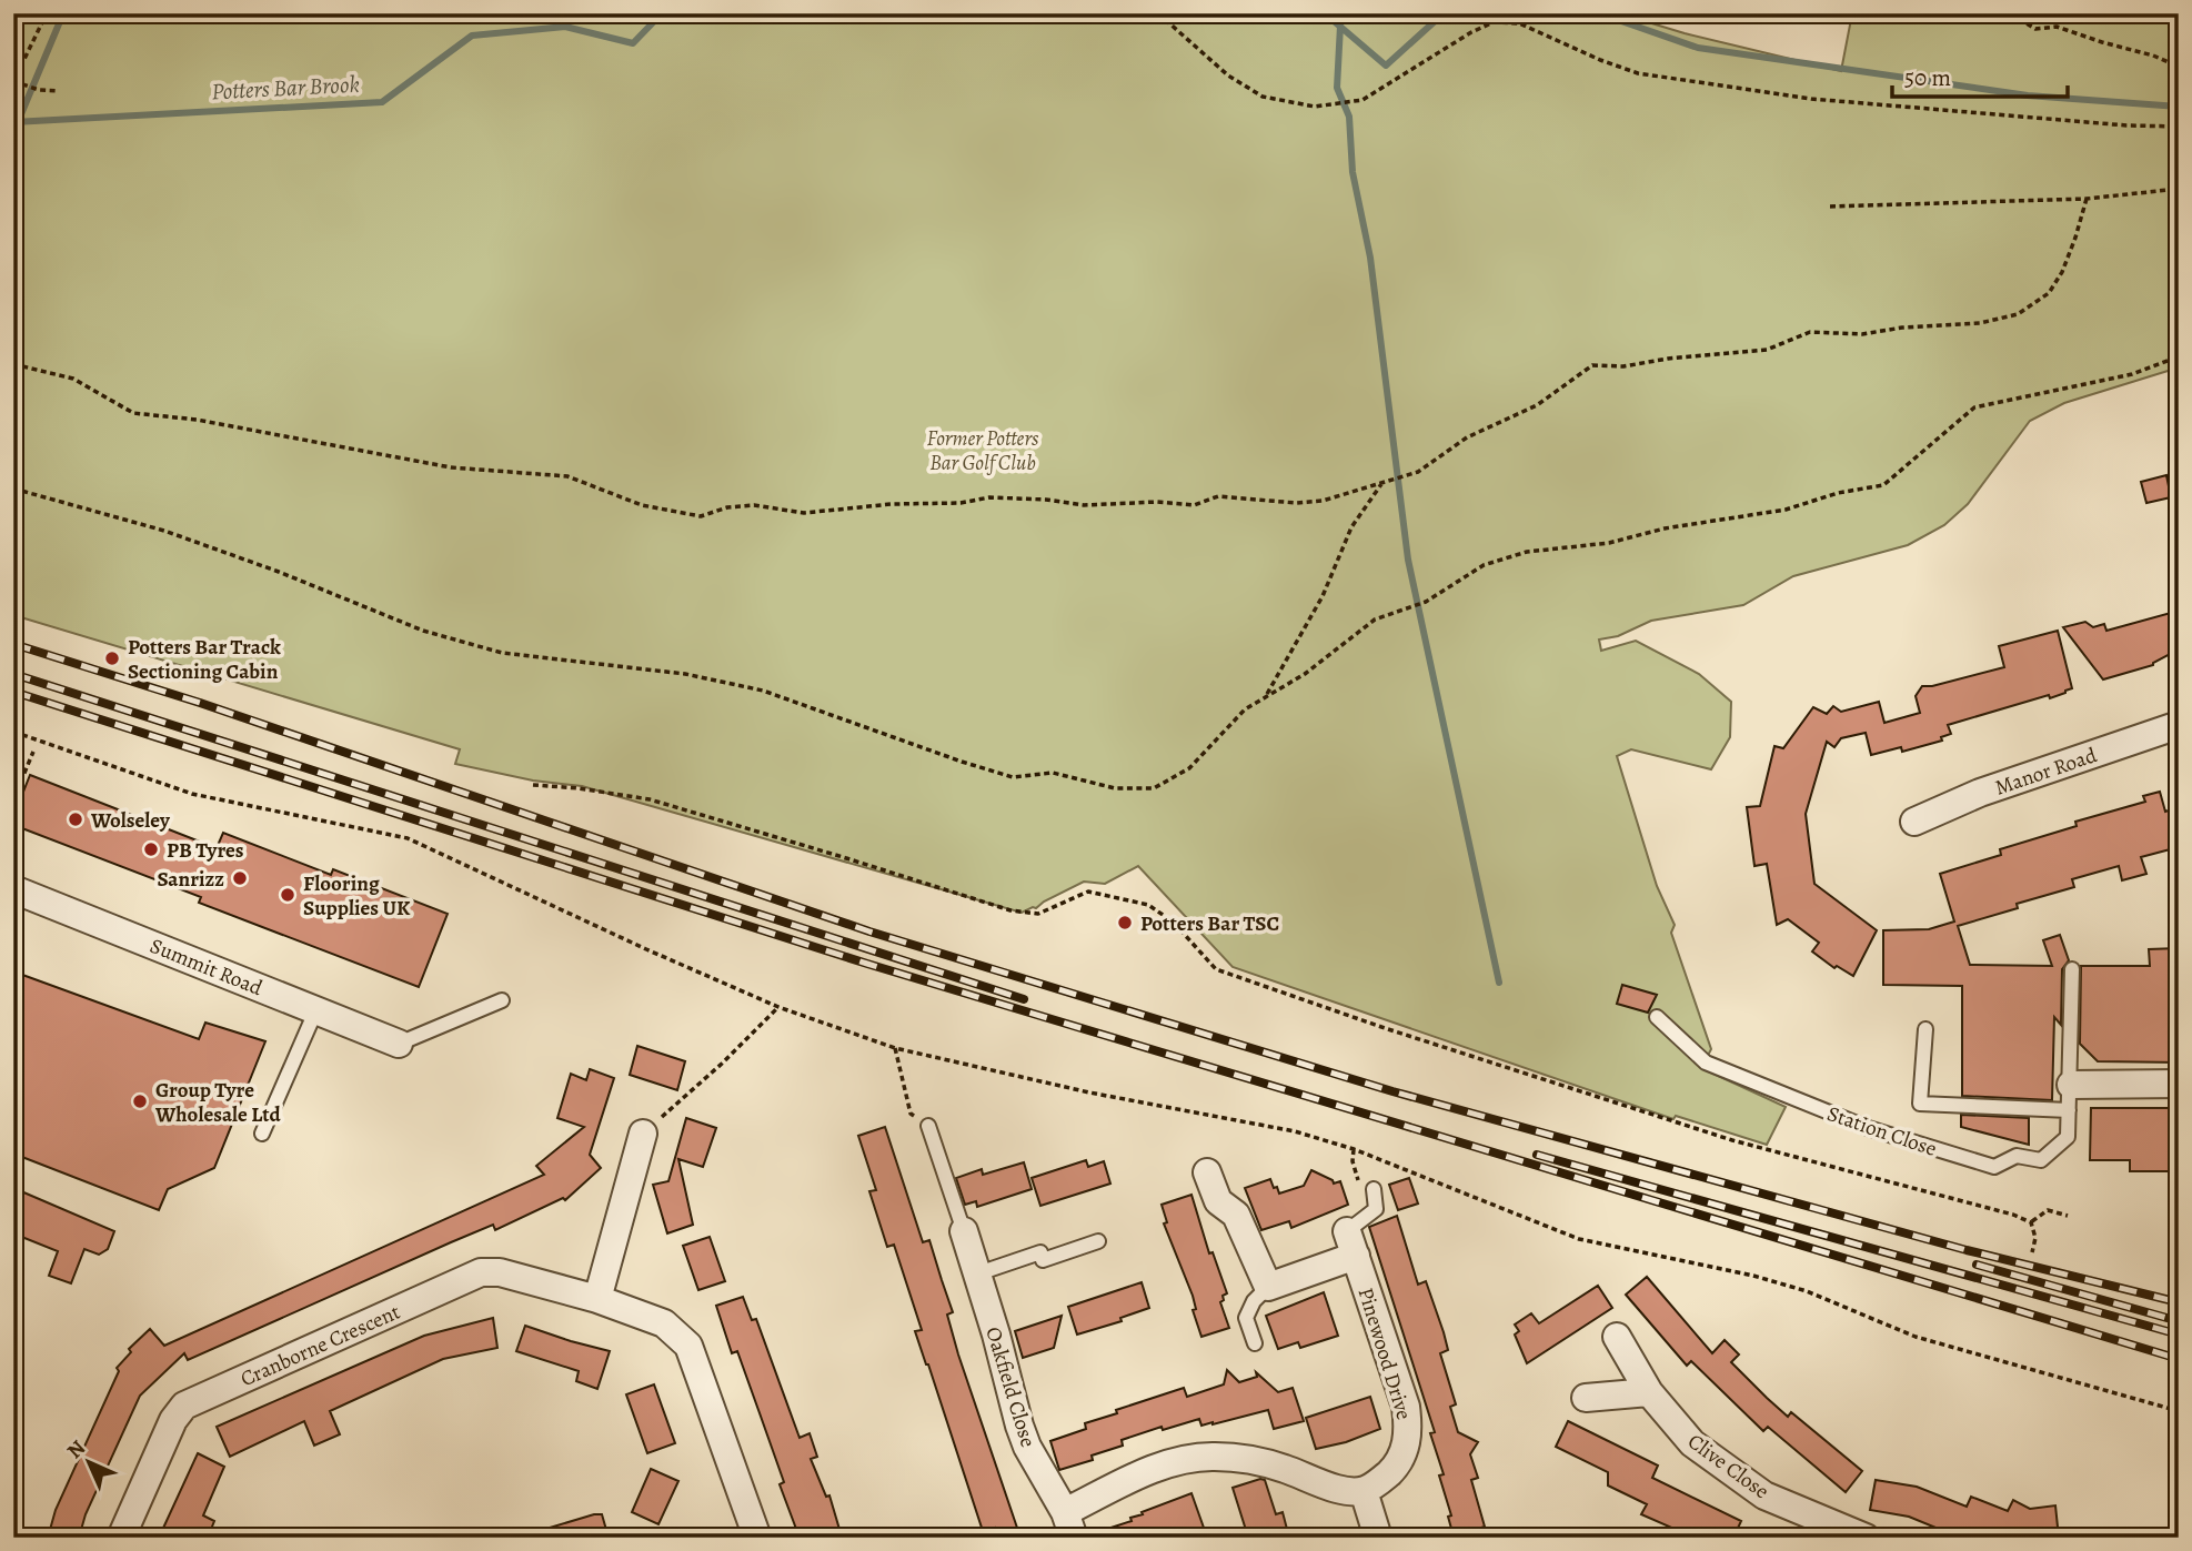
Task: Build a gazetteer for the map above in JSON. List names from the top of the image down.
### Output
{
  "streets": {
    "street": [
      "Manor Road",
      "Summit Road",
      "Cranborne Crescent",
      "Pinewood Drive",
      "Oakfield Close",
      "Clive Close"
    ],
    "lane": ["Station Close"]
  },
  "water": ["Potters Bar Brook"],
  "parks": ["Former Potters Bar Golf Club"],
  "places": [
    "Potters Bar Track Sectioning Cabin",
    "Wolseley",
    "PB Tyres",
    "Sanrizz",
    "Flooring Supplies UK",
    "Potters Bar TSC",
    "Group Tyre Wholesale Ltd"
  ],
  "scale_bar": "50 m",
  "north": "top left"
}
